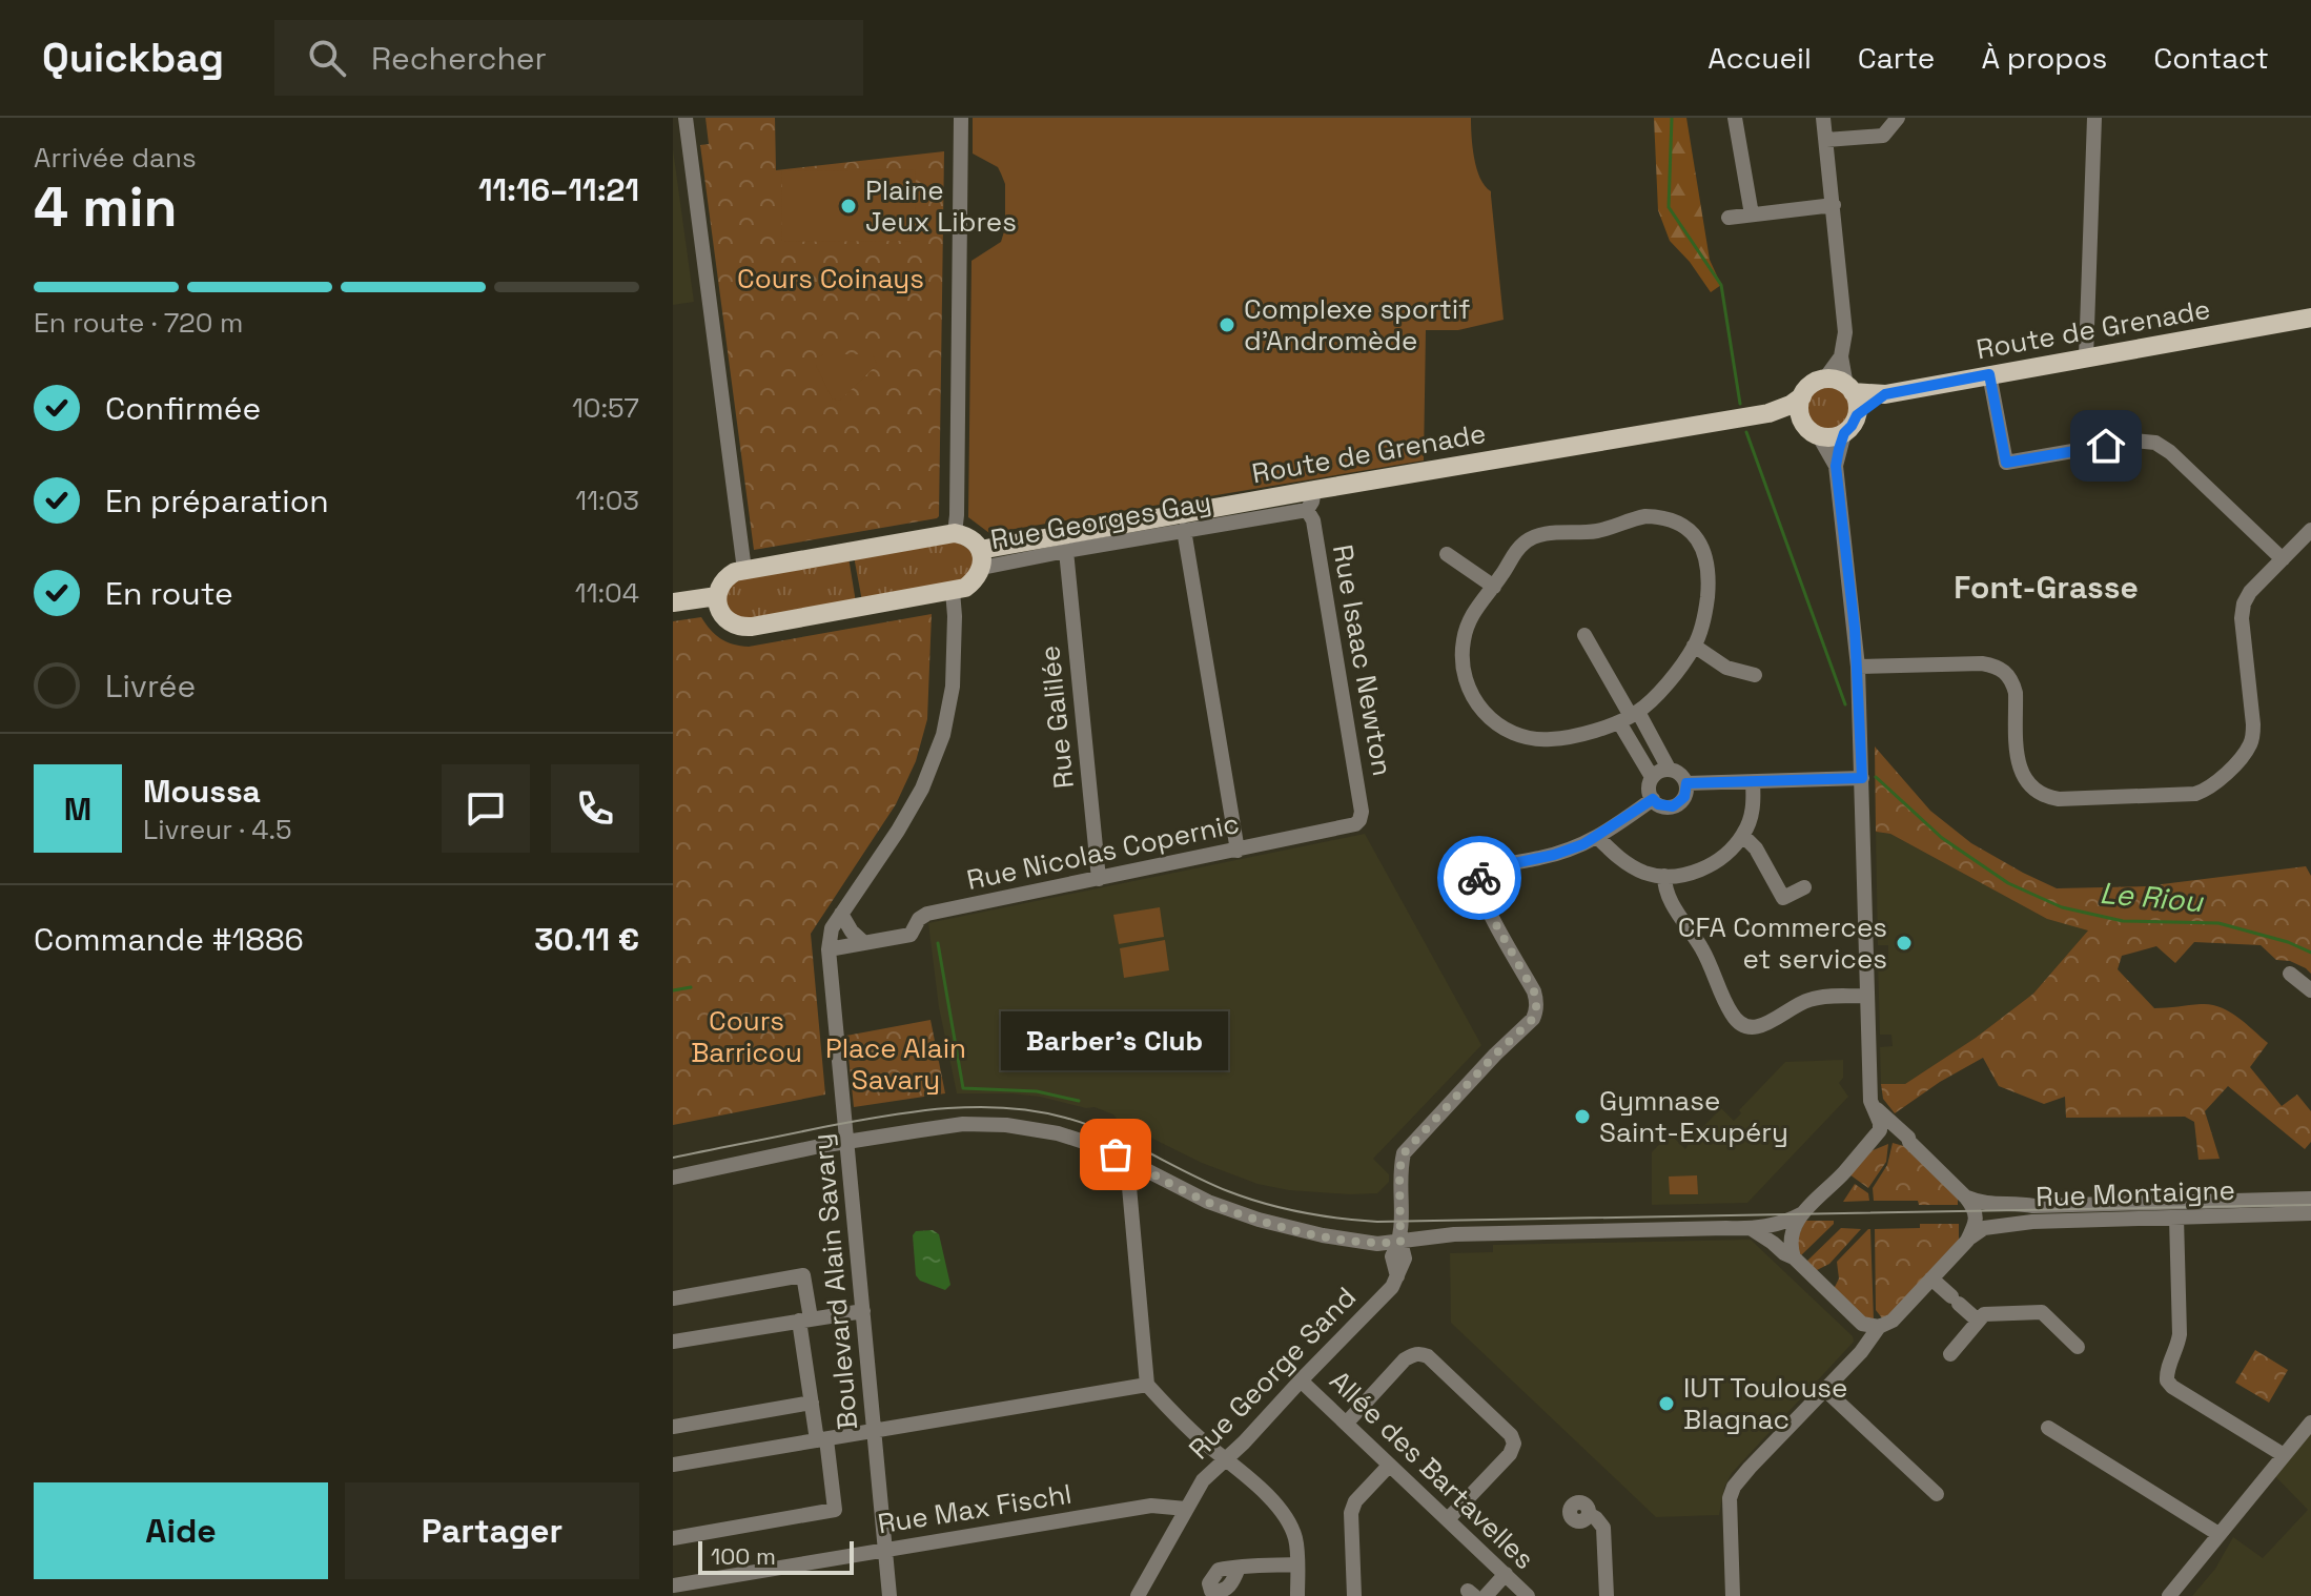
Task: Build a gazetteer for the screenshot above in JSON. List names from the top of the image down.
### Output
{
  "streets": {
    "main road": ["Route de Grenade"],
    "street": [
      "Rue Georges Gay",
      "Rue Isaac Newton",
      "Rue Galilée",
      "Rue Nicolas Copernic",
      "Rue Montaigne",
      "Boulevard Alain Savary",
      "Rue George Sand",
      "Allée des Bartavelles",
      "Rue Max Fischl"
    ]
  },
  "crossings": [
    ["Route de Grenade", "Rue Georges Gay"],
    ["Rue Georges Gay", "Rue Isaac Newton"],
    ["Rue Georges Gay", "Rue Galilée"],
    ["Rue Isaac Newton", "Rue Nicolas Copernic"],
    ["Rue Galilée", "Rue Nicolas Copernic"],
    ["Rue Nicolas Copernic", "Boulevard Alain Savary"],
    ["Boulevard Alain Savary", "Rue Max Fischl"],
    ["Rue George Sand", "Allée des Bartavelles"],
    ["Rue George Sand", "Rue Max Fischl"]
  ],
  "districts": ["Font-Grasse"],
  "water": ["Le Riou"],
  "parks": ["Cours Coinays", "Cours Barricou", "Place Alain Savary"],
  "places": [
    "Plaine Jeux Libres",
    "Complexe sportif d'Andromède",
    "CFA Commerces et services",
    "Gymnase Saint-Exupéry",
    "Barber's Club",
    "IUT Toulouse Blagnac"
  ],
  "scale_bar": "100 m",
  "page": {
    "header": "Quickbag",
    "search": "Rechercher",
    "nav": [
      "Accueil",
      "Carte",
      "À propos",
      "Contact"
    ],
    "heading": ["4 min", "Arrivée dans", "11:16–11:21"],
    "panel": [
      "Moussa",
      "Livreur · 4.5",
      "Commande #1886",
      "30.11 €"
    ],
    "bar": "En route · 720 m",
    "list": [
      ["Confirmée", "10:57"],
      ["En préparation", "11:03"],
      ["En route", "11:04"],
      "Livrée"
    ],
    "round": "M",
    "bubble": "Barber's Club",
    "buttons": ["Aide", "Partager"],
    "scale": "100 m"
  }
}
